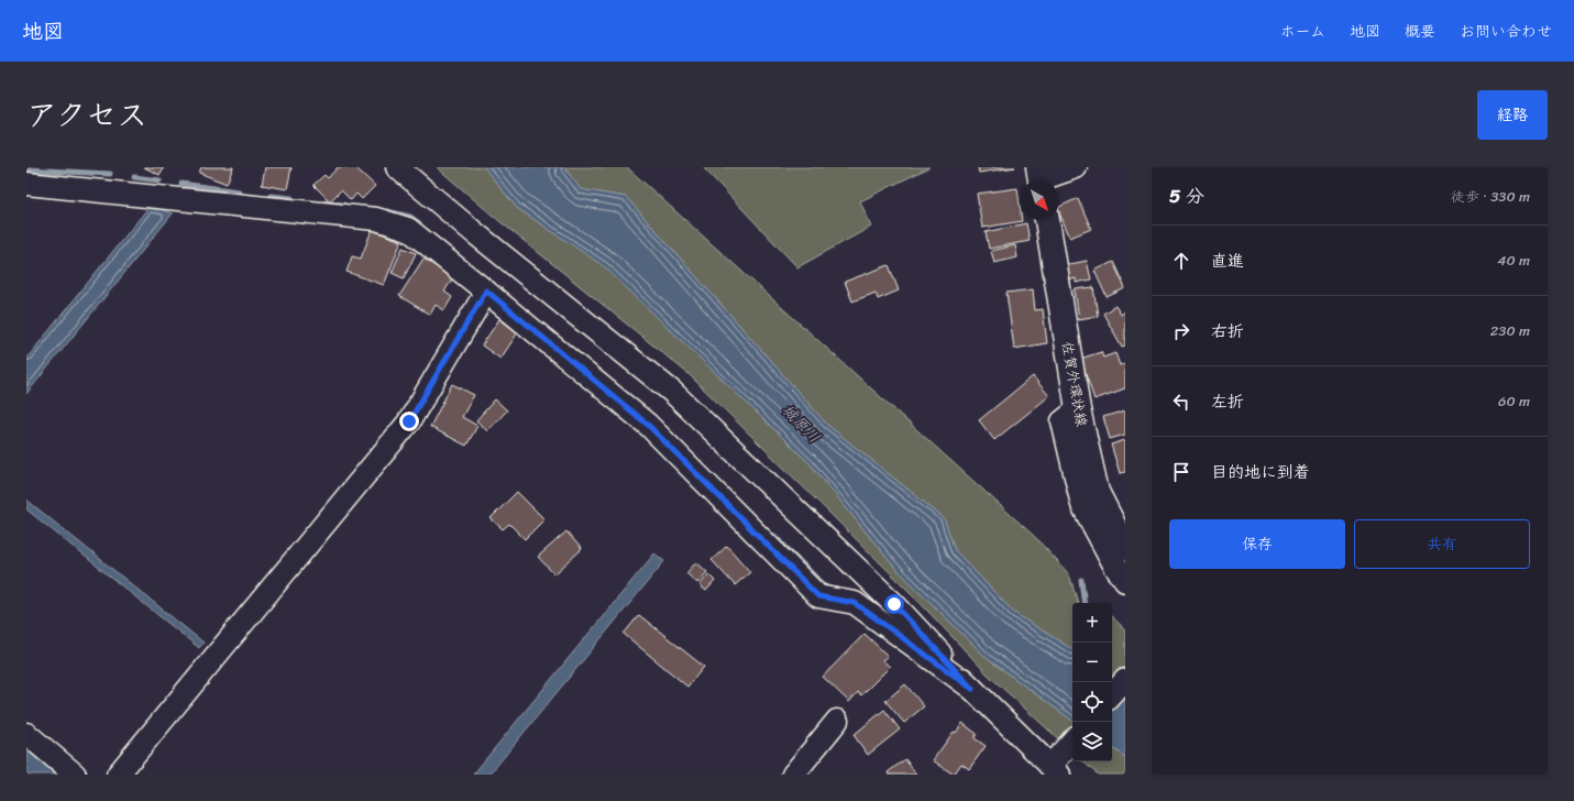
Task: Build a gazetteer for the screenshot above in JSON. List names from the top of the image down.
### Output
{
  "streets": {
    "main road": ["佐賀外環状線"]
  },
  "water": ["城原川"],
  "north": "bottom right",
  "page": {
    "header": "地図",
    "nav": [
      "ホーム",
      "地図",
      "概要",
      "お問い合わせ"
    ],
    "title": "アクセス",
    "buttons": [
      "経路",
      ["保存", "共有"]
    ],
    "heading": ["5 分", "徒歩 · 330 m"],
    "list": [
      ["直進", "40 m"],
      ["右折", "230 m"],
      ["左折", "60 m"],
      "目的地に到着"
    ],
    "map_buttons": ["+", "−"]
  }
}
